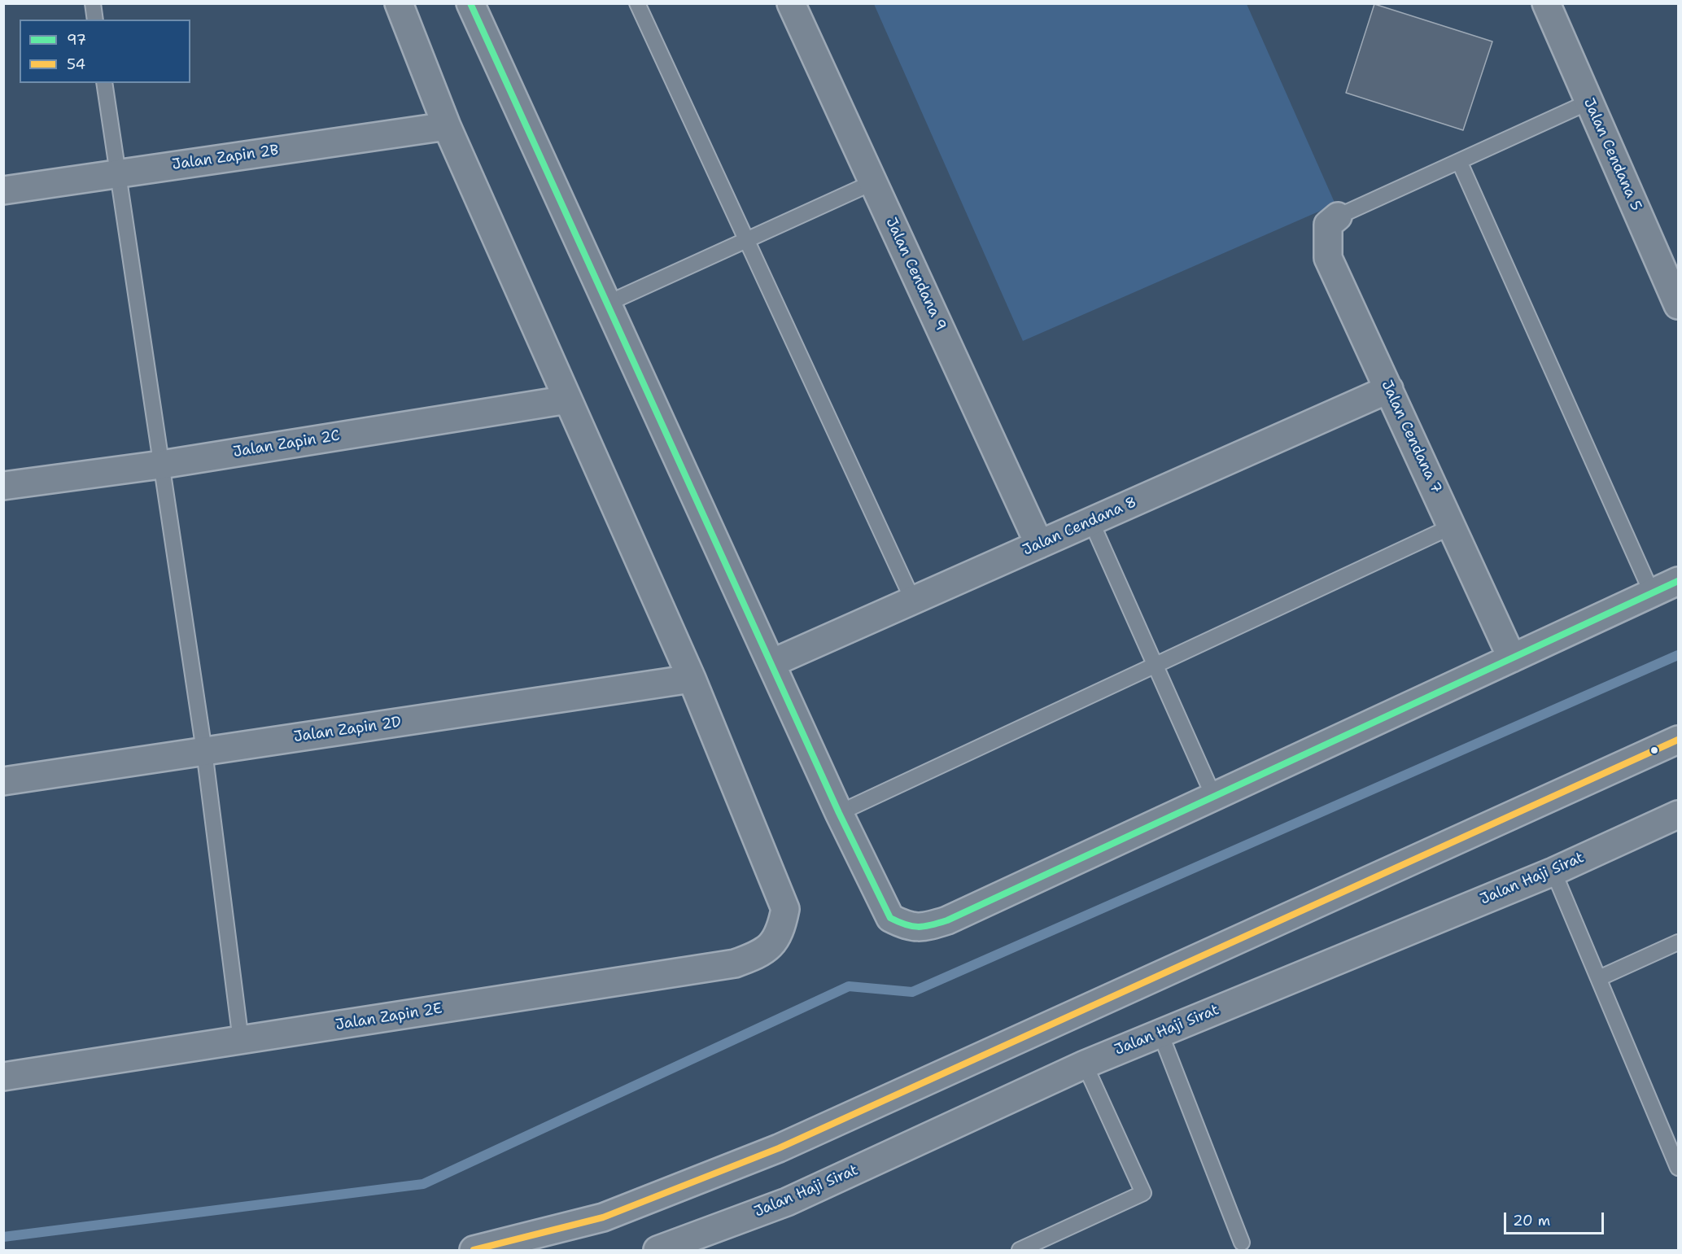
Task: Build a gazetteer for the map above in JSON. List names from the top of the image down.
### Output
{
  "streets": {
    "street": [
      "Jalan Cendana 5",
      "Jalan Zapin 2B",
      "Jalan Cendana 9",
      "Jalan Cendana 7",
      "Jalan Zapin 2C",
      "Jalan Cendana 8",
      "Jalan Zapin 2D",
      "Jalan Haji Sirat",
      "Jalan Zapin 2E"
    ]
  },
  "crossings": [
    ["Jalan Cendana 9", "Jalan Cendana 8"],
    ["Jalan Cendana 7", "Jalan Cendana 8"],
    ["Jalan Zapin 2D", "Jalan Zapin 2E"]
  ],
  "lines": ["transit line 97", "transit line 54"],
  "legend": ["97", "54"],
  "scale_bar": "20 m"
}
